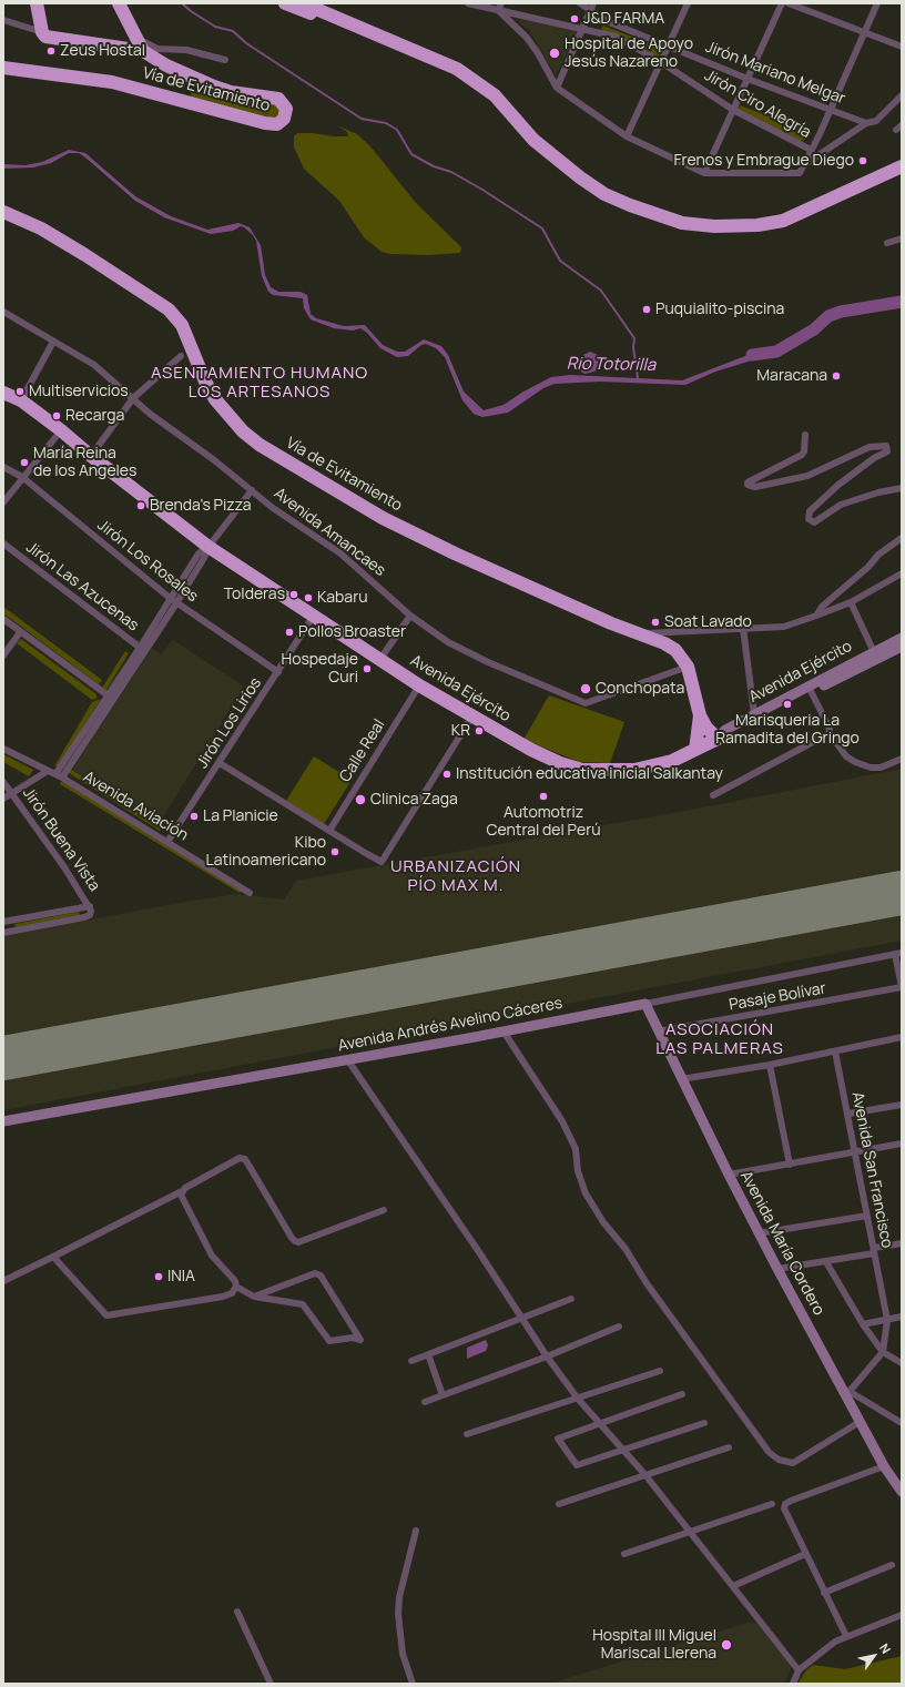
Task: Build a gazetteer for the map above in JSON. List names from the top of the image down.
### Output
{
  "streets": {
    "highway": ["Vía de Evitamiento", "Avenida Ejército"],
    "street": [
      "Jirón Mariano Melgar",
      "Jirón Ciro Alegría",
      "Avenida Amancaes",
      "Jirón Los Rosales",
      "Jirón Las Azucenas",
      "Jirón Los Lirios",
      "Calle Real",
      "Avenida Aviación",
      "Jirón Buena Vista",
      "Pasaje Bolívar",
      "Avenida Andrés Avelino Cáceres",
      "Avenida San Francisco",
      "Avenida María Cordero"
    ]
  },
  "crossings": [
    ["Vía de Evitamiento", "Avenida Amancaes"],
    ["Vía de Evitamiento", "Avenida Ejército"],
    ["Jirón Los Rosales", "Jirón Los Lirios"],
    ["Avenida Ejército", "Jirón Los Lirios"],
    ["Avenida Ejército", "Calle Real"],
    ["Jirón Los Lirios", "Avenida Aviación"],
    ["Pasaje Bolívar", "Avenida María Cordero"],
    ["Avenida Andrés Avelino Cáceres", "Avenida María Cordero"]
  ],
  "districts": ["ASENTAMIENTO HUMANO LOS ARTESANOS", "URBANIZACIÓN PÍO MAX M.", "ASOCIACIÓN LAS PALMERAS"],
  "water": ["Rio Totorilla"],
  "places": [
    "J&D FARMA",
    "Zeus Hostal",
    "Hospital de Apoyo Jesús Nazareno",
    "Frenos y Embrague Diego",
    "Puquialito-piscina",
    "Maracana",
    "Multiservicios",
    "Recarga",
    "María Reina de los Angeles",
    "Brenda's Pizza",
    "Tolderas",
    "Kabaru",
    "Soat Lavado",
    "Pollos Broaster",
    "Hospedaje Curi",
    "Conchopata",
    "Marisqueria La Ramadita del Gringo",
    "KR",
    "Institución educativa inicial Salkantay",
    "Automotriz Central del Perú",
    "Clinica Zaga",
    "La Planicie",
    "Kibo Latinoamericano",
    "INIA",
    "Hospital III Miguel Mariscal Llerena"
  ],
  "north": "top right"
}
